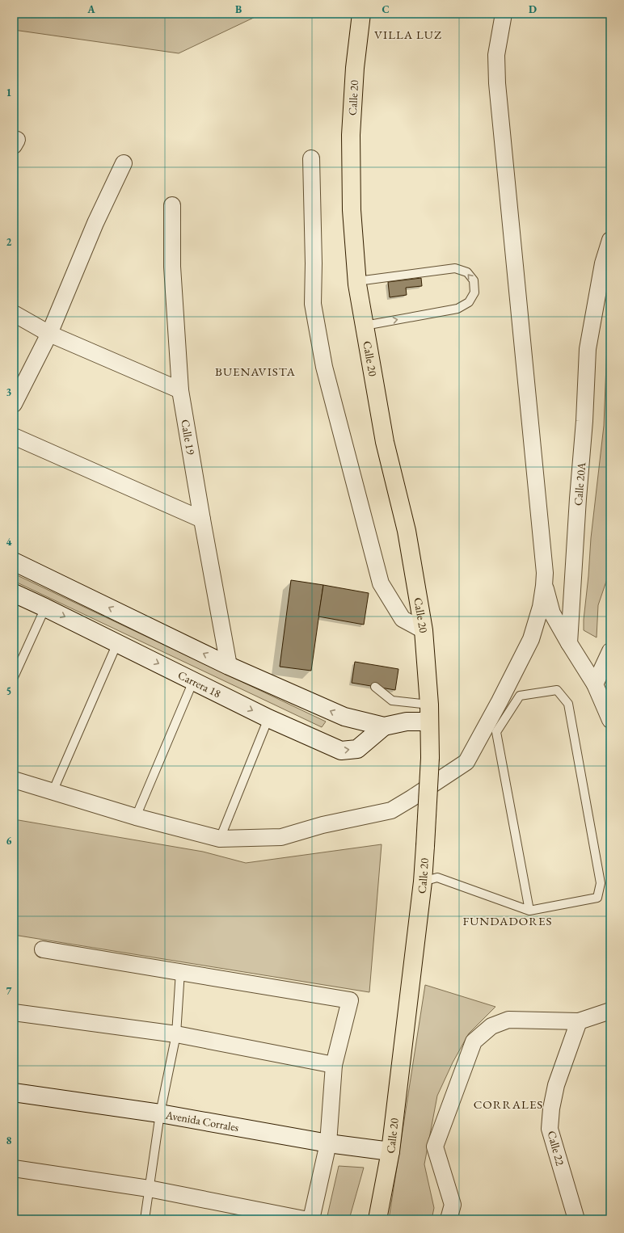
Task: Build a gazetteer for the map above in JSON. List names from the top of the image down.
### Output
{
  "streets": {
    "main road": ["Calle 20", "Carrera 18", "Avenida Corrales"],
    "street": ["Calle 19", "Calle 20A", "Calle 22"]
  },
  "crossings": [
    ["Calle 20", "Avenida Corrales"]
  ],
  "districts": [
    "VILLA LUZ",
    "BUENAVISTA",
    "FUNDADORES",
    "CORRALES"
  ],
  "grid": {
    "columns": [
      "A",
      "B",
      "C",
      "D"
    ],
    "rows": [
      "1",
      "2",
      "3",
      "4",
      "5",
      "6",
      "7",
      "8"
    ]
  }
}
